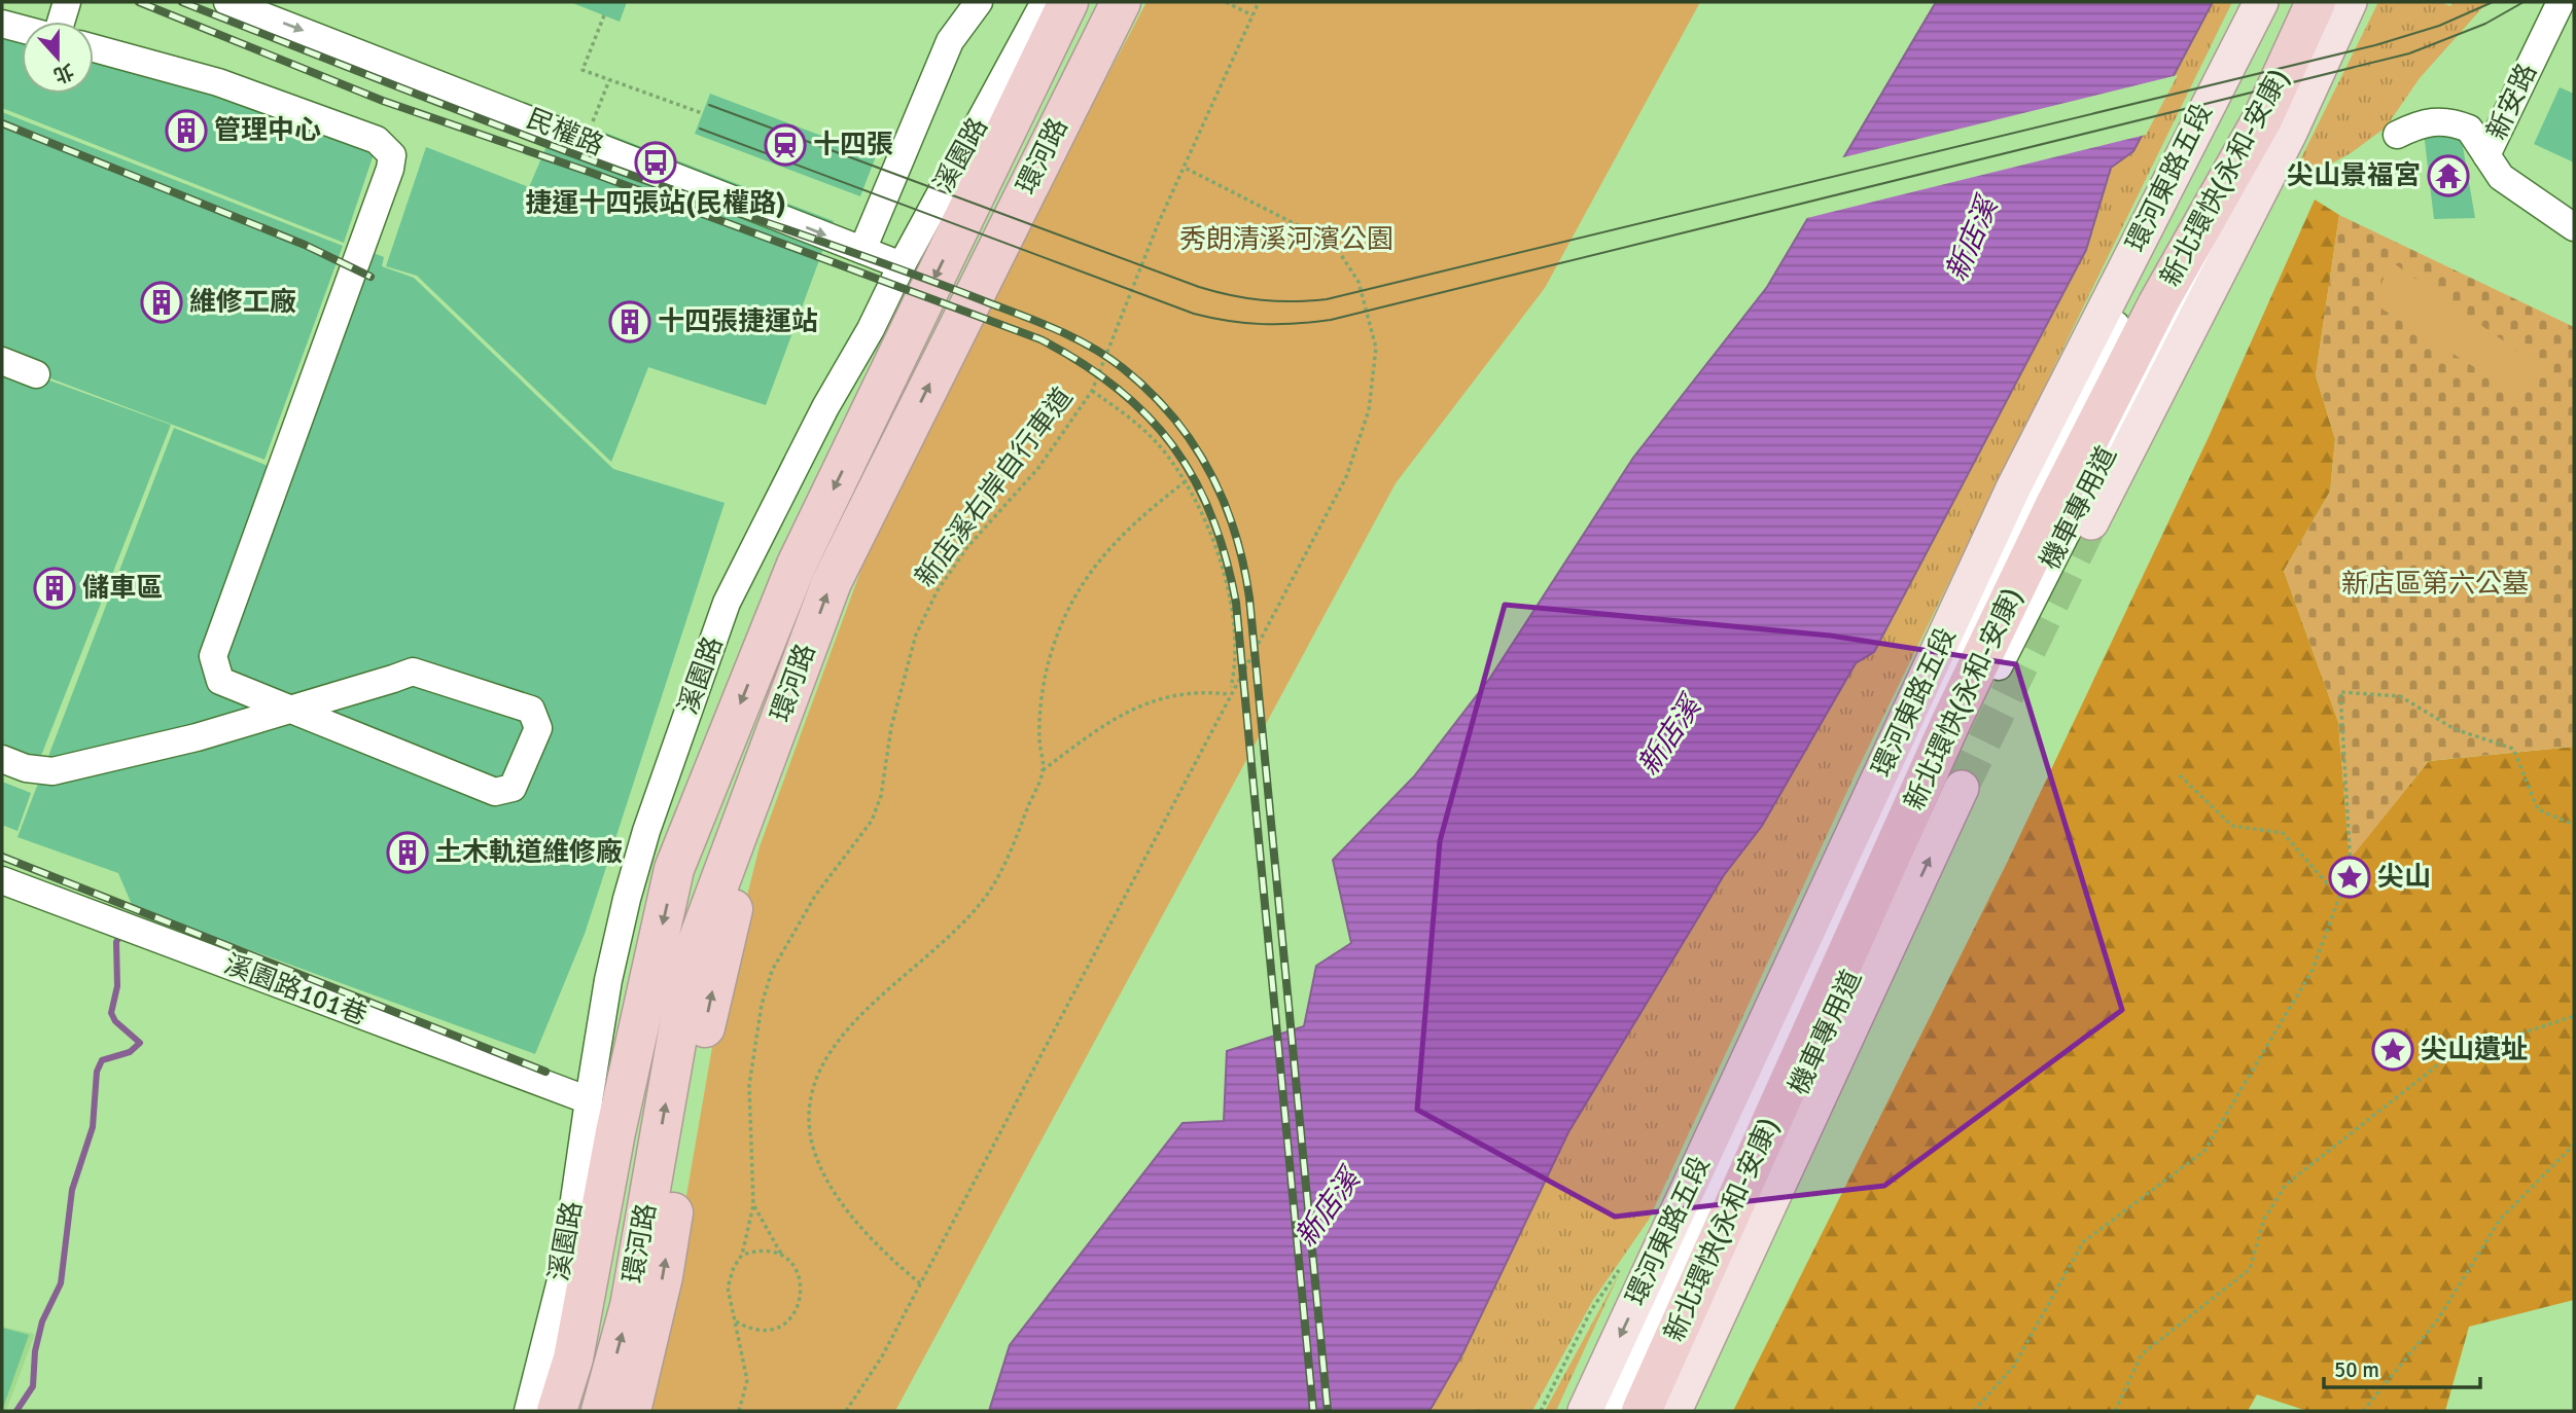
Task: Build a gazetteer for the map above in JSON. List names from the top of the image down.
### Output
{
  "streets": {
    "highway": ["環河路", "新北環快(永和-安康)"],
    "main road": ["環河東路五段"],
    "street": [
      "新安路",
      "民權路",
      "溪園路",
      "機車專用道",
      "溪園路101巷"
    ],
    "path": ["新店溪右岸自行車道"]
  },
  "crossings": [
    ["民權路", "溪園路"],
    ["溪園路", "環河路"],
    ["溪園路", "溪園路101巷"]
  ],
  "one_way": ["民權路"],
  "water": ["新店溪"],
  "parks": ["秀朗清溪河濱公園", "新店區第六公墓"],
  "places": {
    "building": [
      "管理中心",
      "維修工廠",
      "十四張捷運站",
      "儲車區",
      "土木軌道維修廠"
    ],
    "station": ["十四張"],
    "bus stop": ["捷運十四張站(民權路)"],
    "temple": ["尖山景福宮"],
    "place": ["尖山", "尖山遺址"]
  },
  "scale_bar": "50 m",
  "north": "bottom"
}
